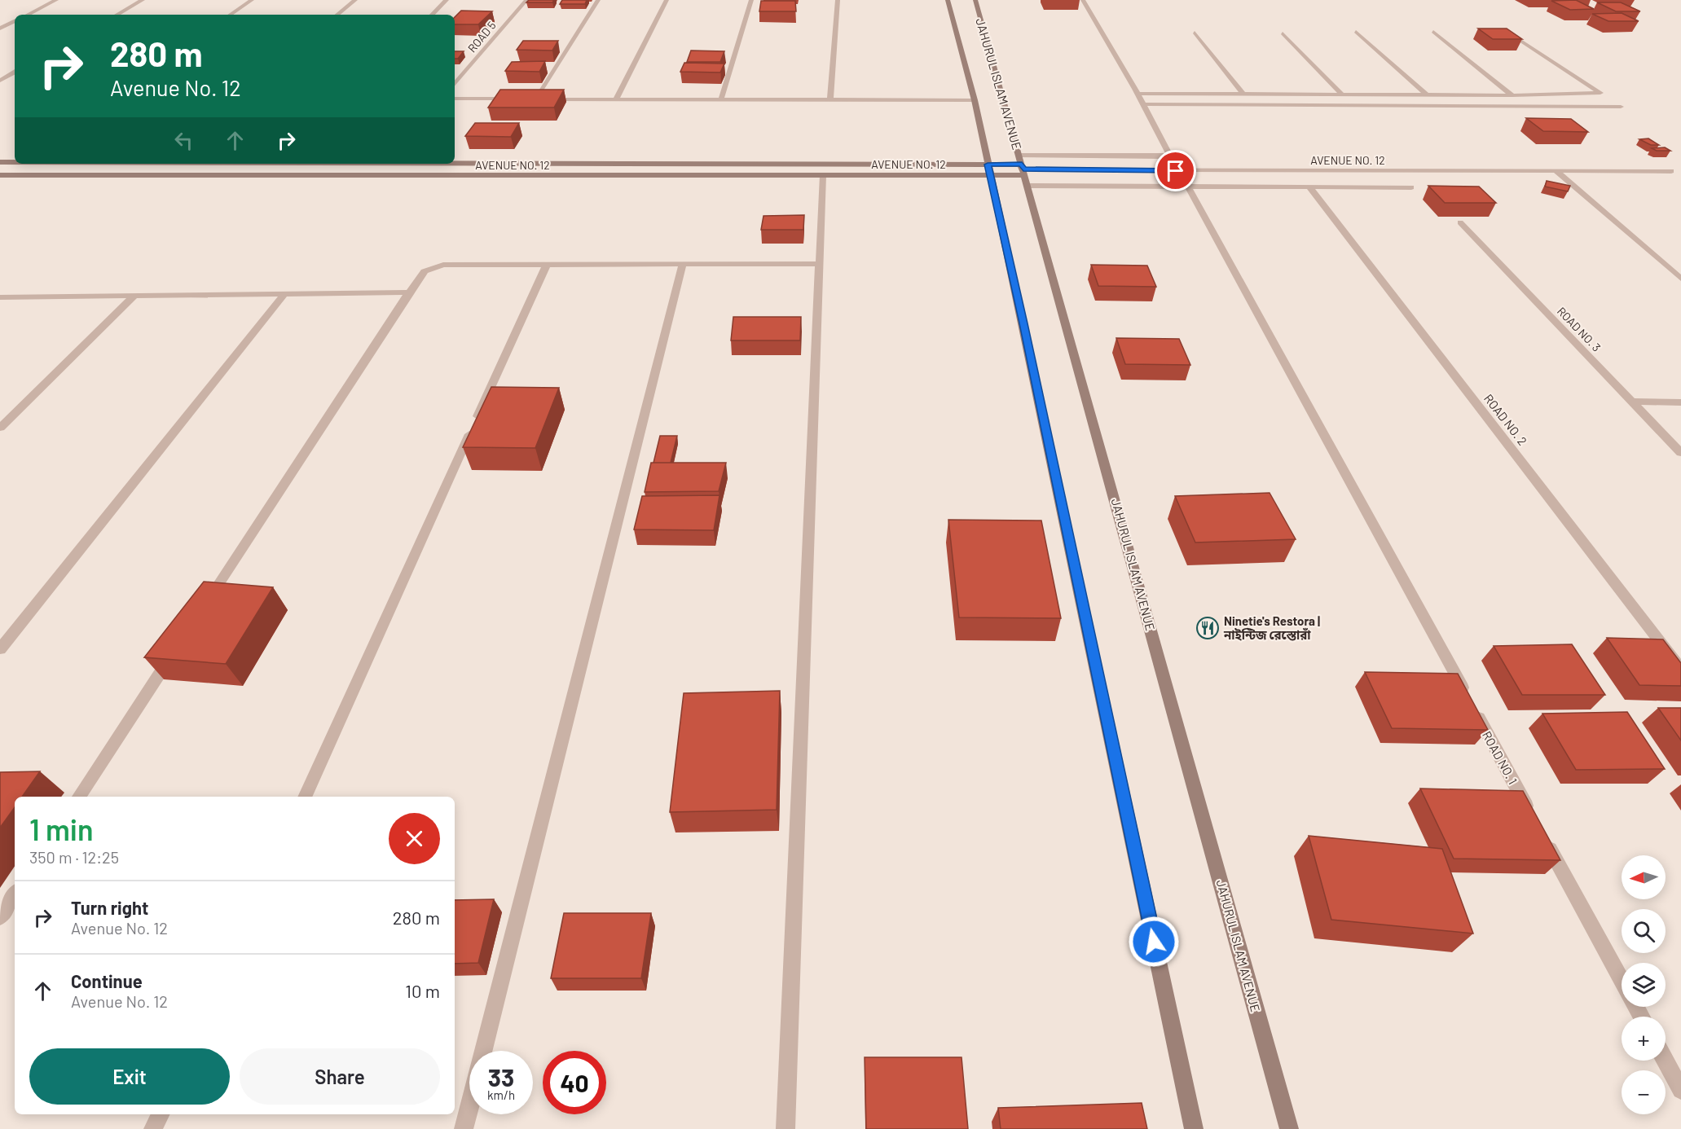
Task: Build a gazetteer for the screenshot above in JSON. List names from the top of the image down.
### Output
{
  "streets": {
    "street": [
      "ROAD 5",
      "JAHURUL ISLAM AVENUE",
      "AVENUE NO. 12",
      "ROAD NO. 3",
      "ROAD NO. 2",
      "ROAD NO. 1"
    ]
  },
  "crossings": [
    ["JAHURUL ISLAM AVENUE", "AVENUE NO. 12"],
    ["AVENUE NO. 12", "ROAD NO. 2"],
    ["AVENUE NO. 12", "ROAD NO. 1"]
  ],
  "places": {
    "restaurant": ["Ninetie's Restora | নাইন্টিজ রেস্তোরাঁ"]
  },
  "north": "left",
  "page": {
    "turn": ["280 m", "Avenue No. 12"],
    "heading": ["1 min", "350 m · 12:25"],
    "map_buttons": ["+", "−"],
    "list": [
      {
        "name": "Turn right",
        "note": "Avenue No. 12",
        "value": "280 m"
      },
      {
        "name": "Continue",
        "note": "Avenue No. 12",
        "value": "10 m"
      }
    ],
    "buttons": ["Exit", "Share"],
    "speed": "33 km/h",
    "limit": "40"
  }
}
